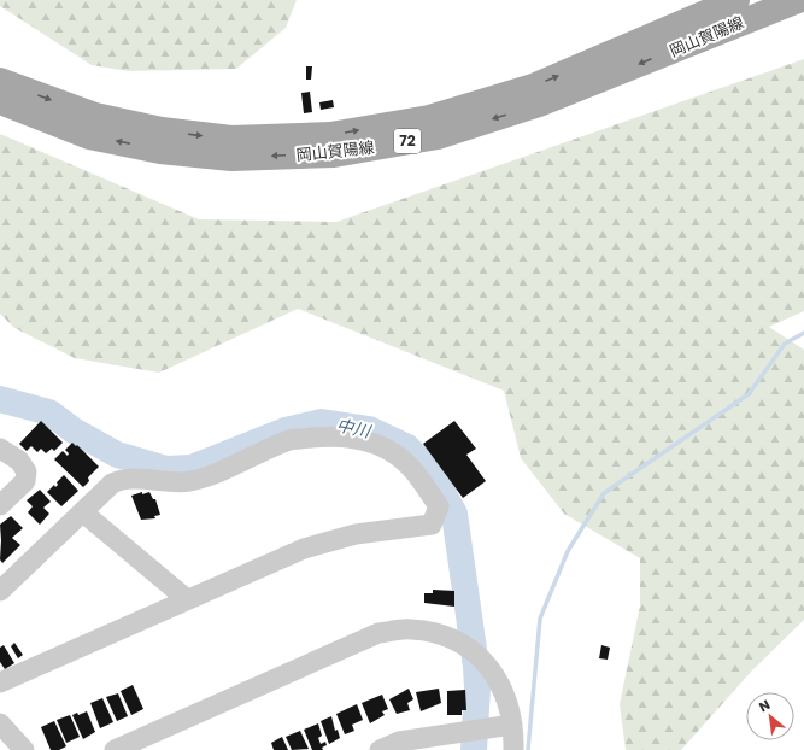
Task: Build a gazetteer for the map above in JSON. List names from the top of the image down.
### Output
{
  "streets": {
    "main road": ["岡山賀陽線", "72"]
  },
  "water": ["中川"],
  "north": "top left"
}
